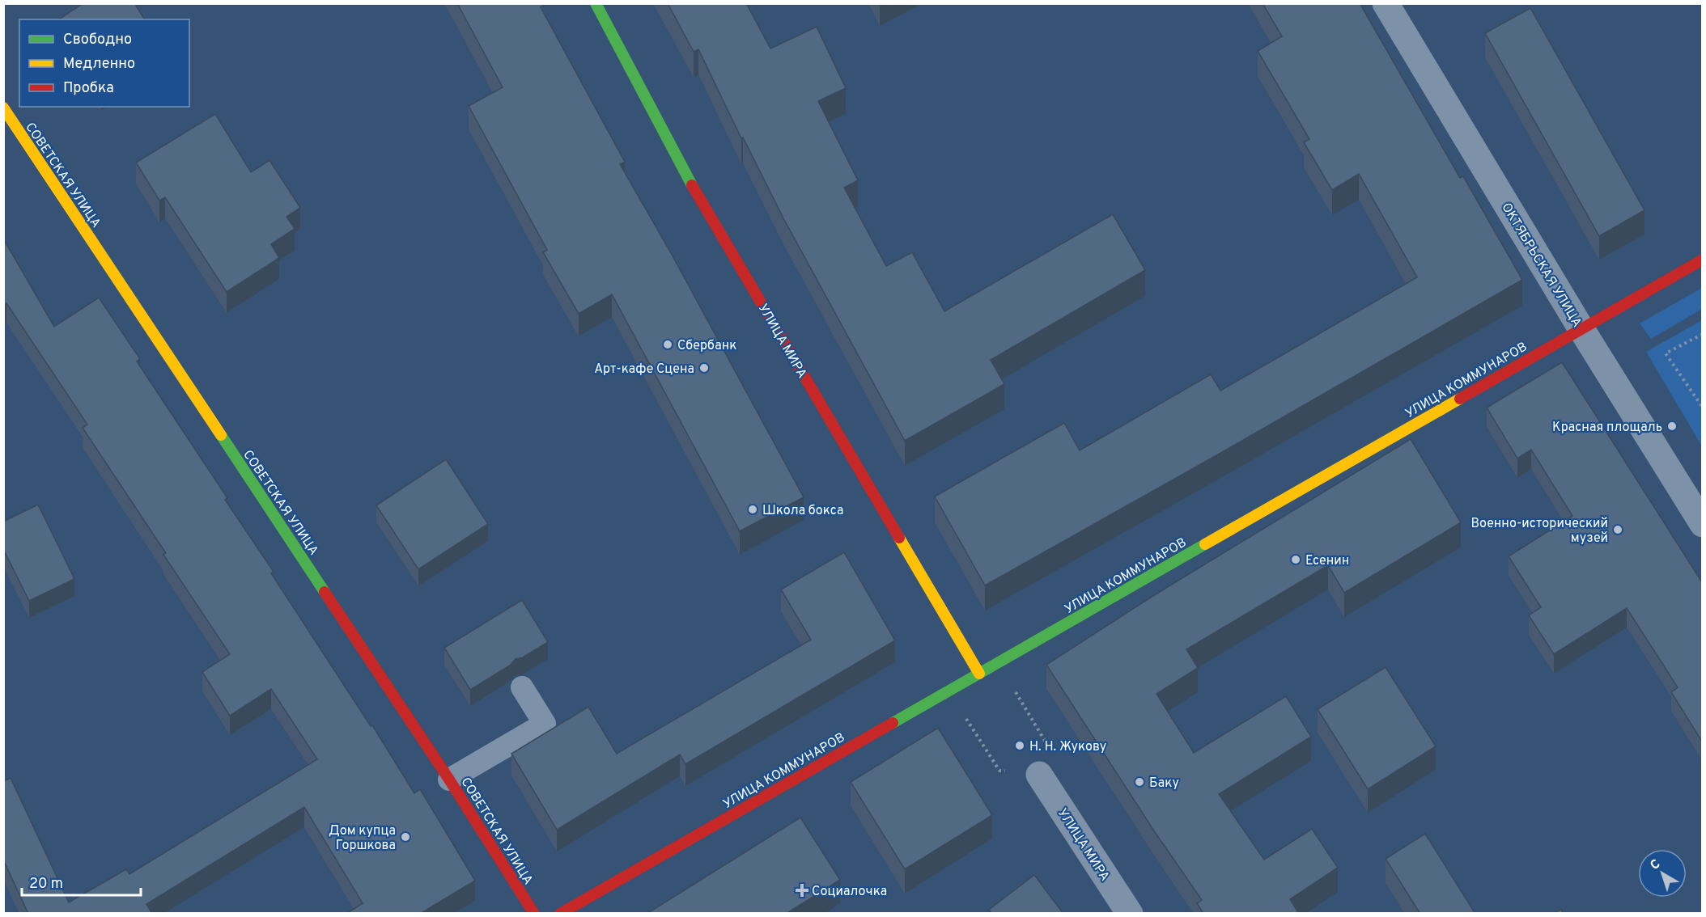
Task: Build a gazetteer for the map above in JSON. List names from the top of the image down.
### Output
{
  "streets": {
    "street": [
      "СОВЕТСКАЯ УЛИЦА",
      "ОКТЯБРЬСКАЯ УЛИЦА",
      "УЛИЦА МИРА",
      "УЛИЦА КОММУНАРОВ"
    ]
  },
  "crossings": [
    ["ОКТЯБРЬСКАЯ УЛИЦА", "УЛИЦА КОММУНАРОВ"],
    ["УЛИЦА МИРА", "УЛИЦА КОММУНАРОВ"]
  ],
  "places": {
    "other": [
      "Сбербанк",
      "Арт-кафе Сцена",
      "Красная площаль",
      "Школа бокса",
      "Военно-исторический музей",
      "Есенин",
      "Н. Н. Жукову",
      "Баку",
      "Дом купца Горшкова"
    ],
    "health": ["Социалочка"]
  },
  "legend": ["Свободно", "Медленно", "Пробка"],
  "scale_bar": "20 m",
  "north": "top left"
}
